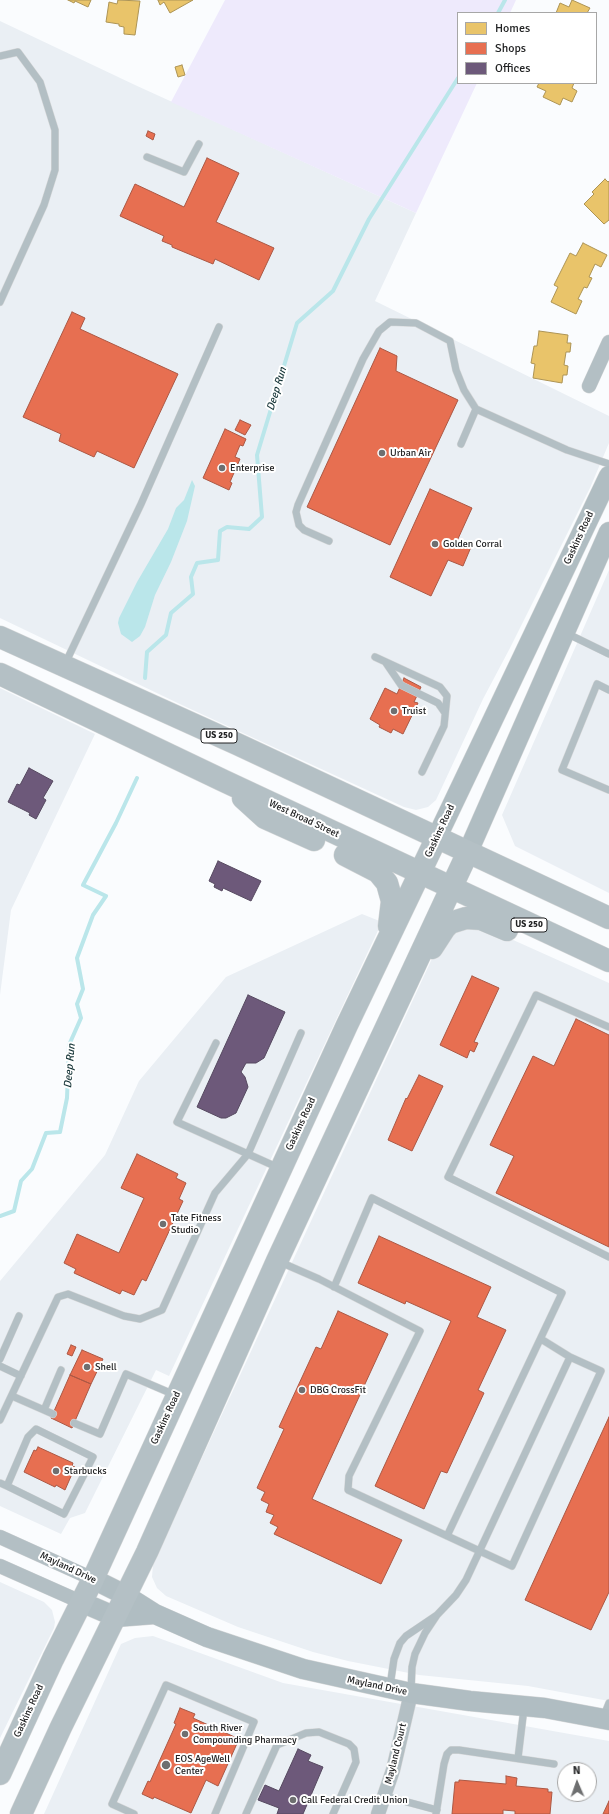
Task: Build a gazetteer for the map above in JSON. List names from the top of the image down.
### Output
{
  "streets": {
    "main road": [
      "Gaskins Road",
      "US 250",
      "West Broad Street",
      "Mayland Drive"
    ],
    "street": ["Mayland Court"]
  },
  "crossings": [
    ["Gaskins Road", "US 250"],
    ["Gaskins Road", "West Broad Street"],
    ["Gaskins Road", "Mayland Drive"],
    ["Mayland Drive", "Mayland Court"]
  ],
  "water": ["Deep Run"],
  "places": [
    "Urban Air",
    "Enterprise",
    "Golden Corral",
    "Truist",
    "Tate Fitness Studio",
    "Shell",
    "DBG CrossFit",
    "Starbucks",
    "South River Compounding Pharmacy",
    "EOS AgeWell Center",
    "Call Federal Credit Union"
  ],
  "legend": ["Homes", "Shops", "Offices"],
  "north": "top"
}
